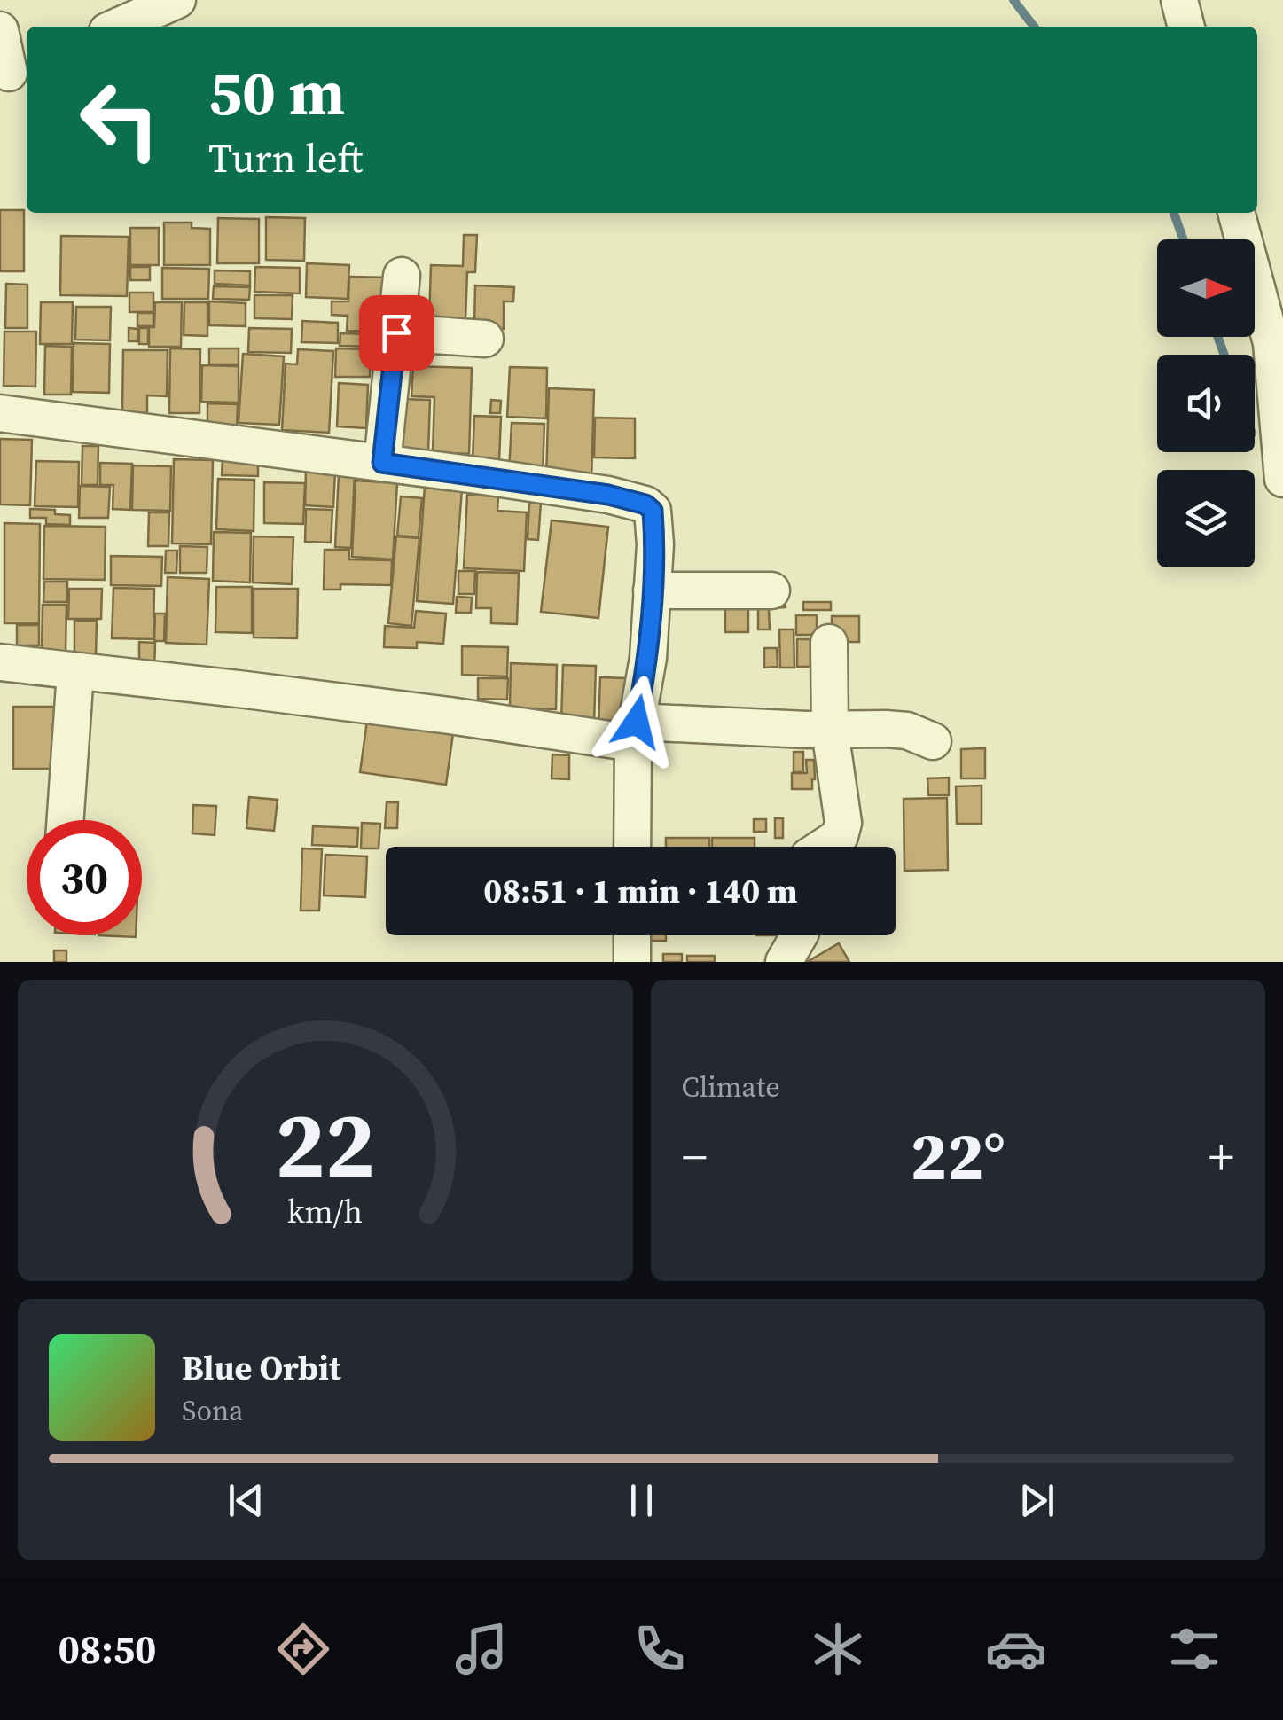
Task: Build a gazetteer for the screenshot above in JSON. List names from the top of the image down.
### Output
{
  "north": "right",
  "page": {
    "turn": ["50 m", "Turn left"],
    "limit": "30",
    "trip": "08:51 · 1 min · 140 m",
    "tile": "Climate",
    "heat": ["−", "22°", "+"],
    "song": ["Blue Orbit", "Sona"],
    "tabs": "08:50",
    "gauge": ["22", "km/h"]
  }
}
